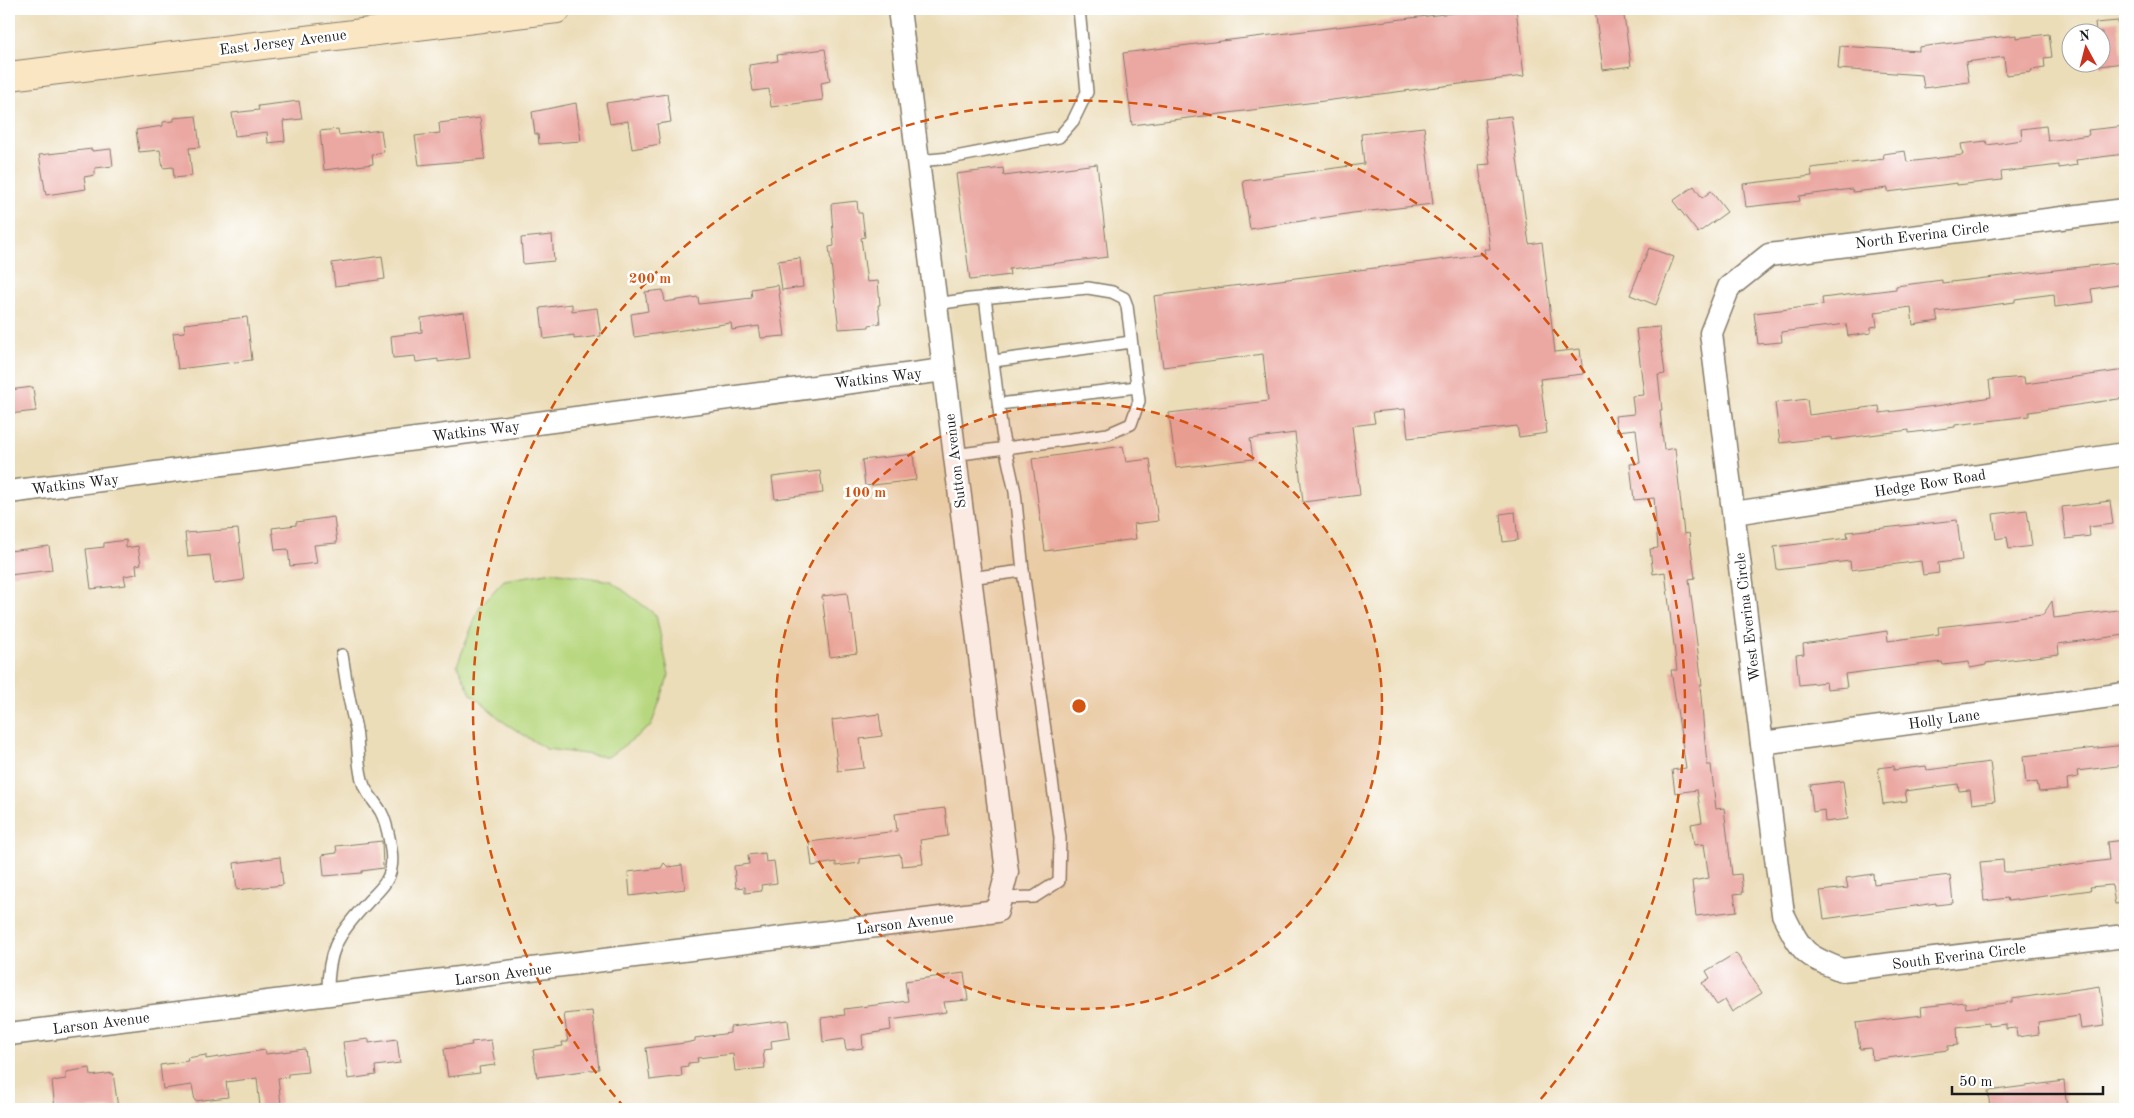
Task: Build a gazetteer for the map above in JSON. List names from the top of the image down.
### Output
{
  "streets": {
    "street": [
      "East Jersey Avenue",
      "North Everina Circle",
      "Watkins Way",
      "Sutton Avenue",
      "Hedge Row Road",
      "West Everina Circle",
      "Holly Lane",
      "Larson Avenue",
      "South Everina Circle"
    ]
  },
  "crossings": [
    ["North Everina Circle", "West Everina Circle"],
    ["Watkins Way", "Sutton Avenue"],
    ["Sutton Avenue", "Larson Avenue"],
    ["Hedge Row Road", "West Everina Circle"],
    ["West Everina Circle", "Holly Lane"],
    ["West Everina Circle", "South Everina Circle"]
  ],
  "scale_bar": "50 m",
  "north": "top",
  "rings": ["200 m", "100 m"]
}
